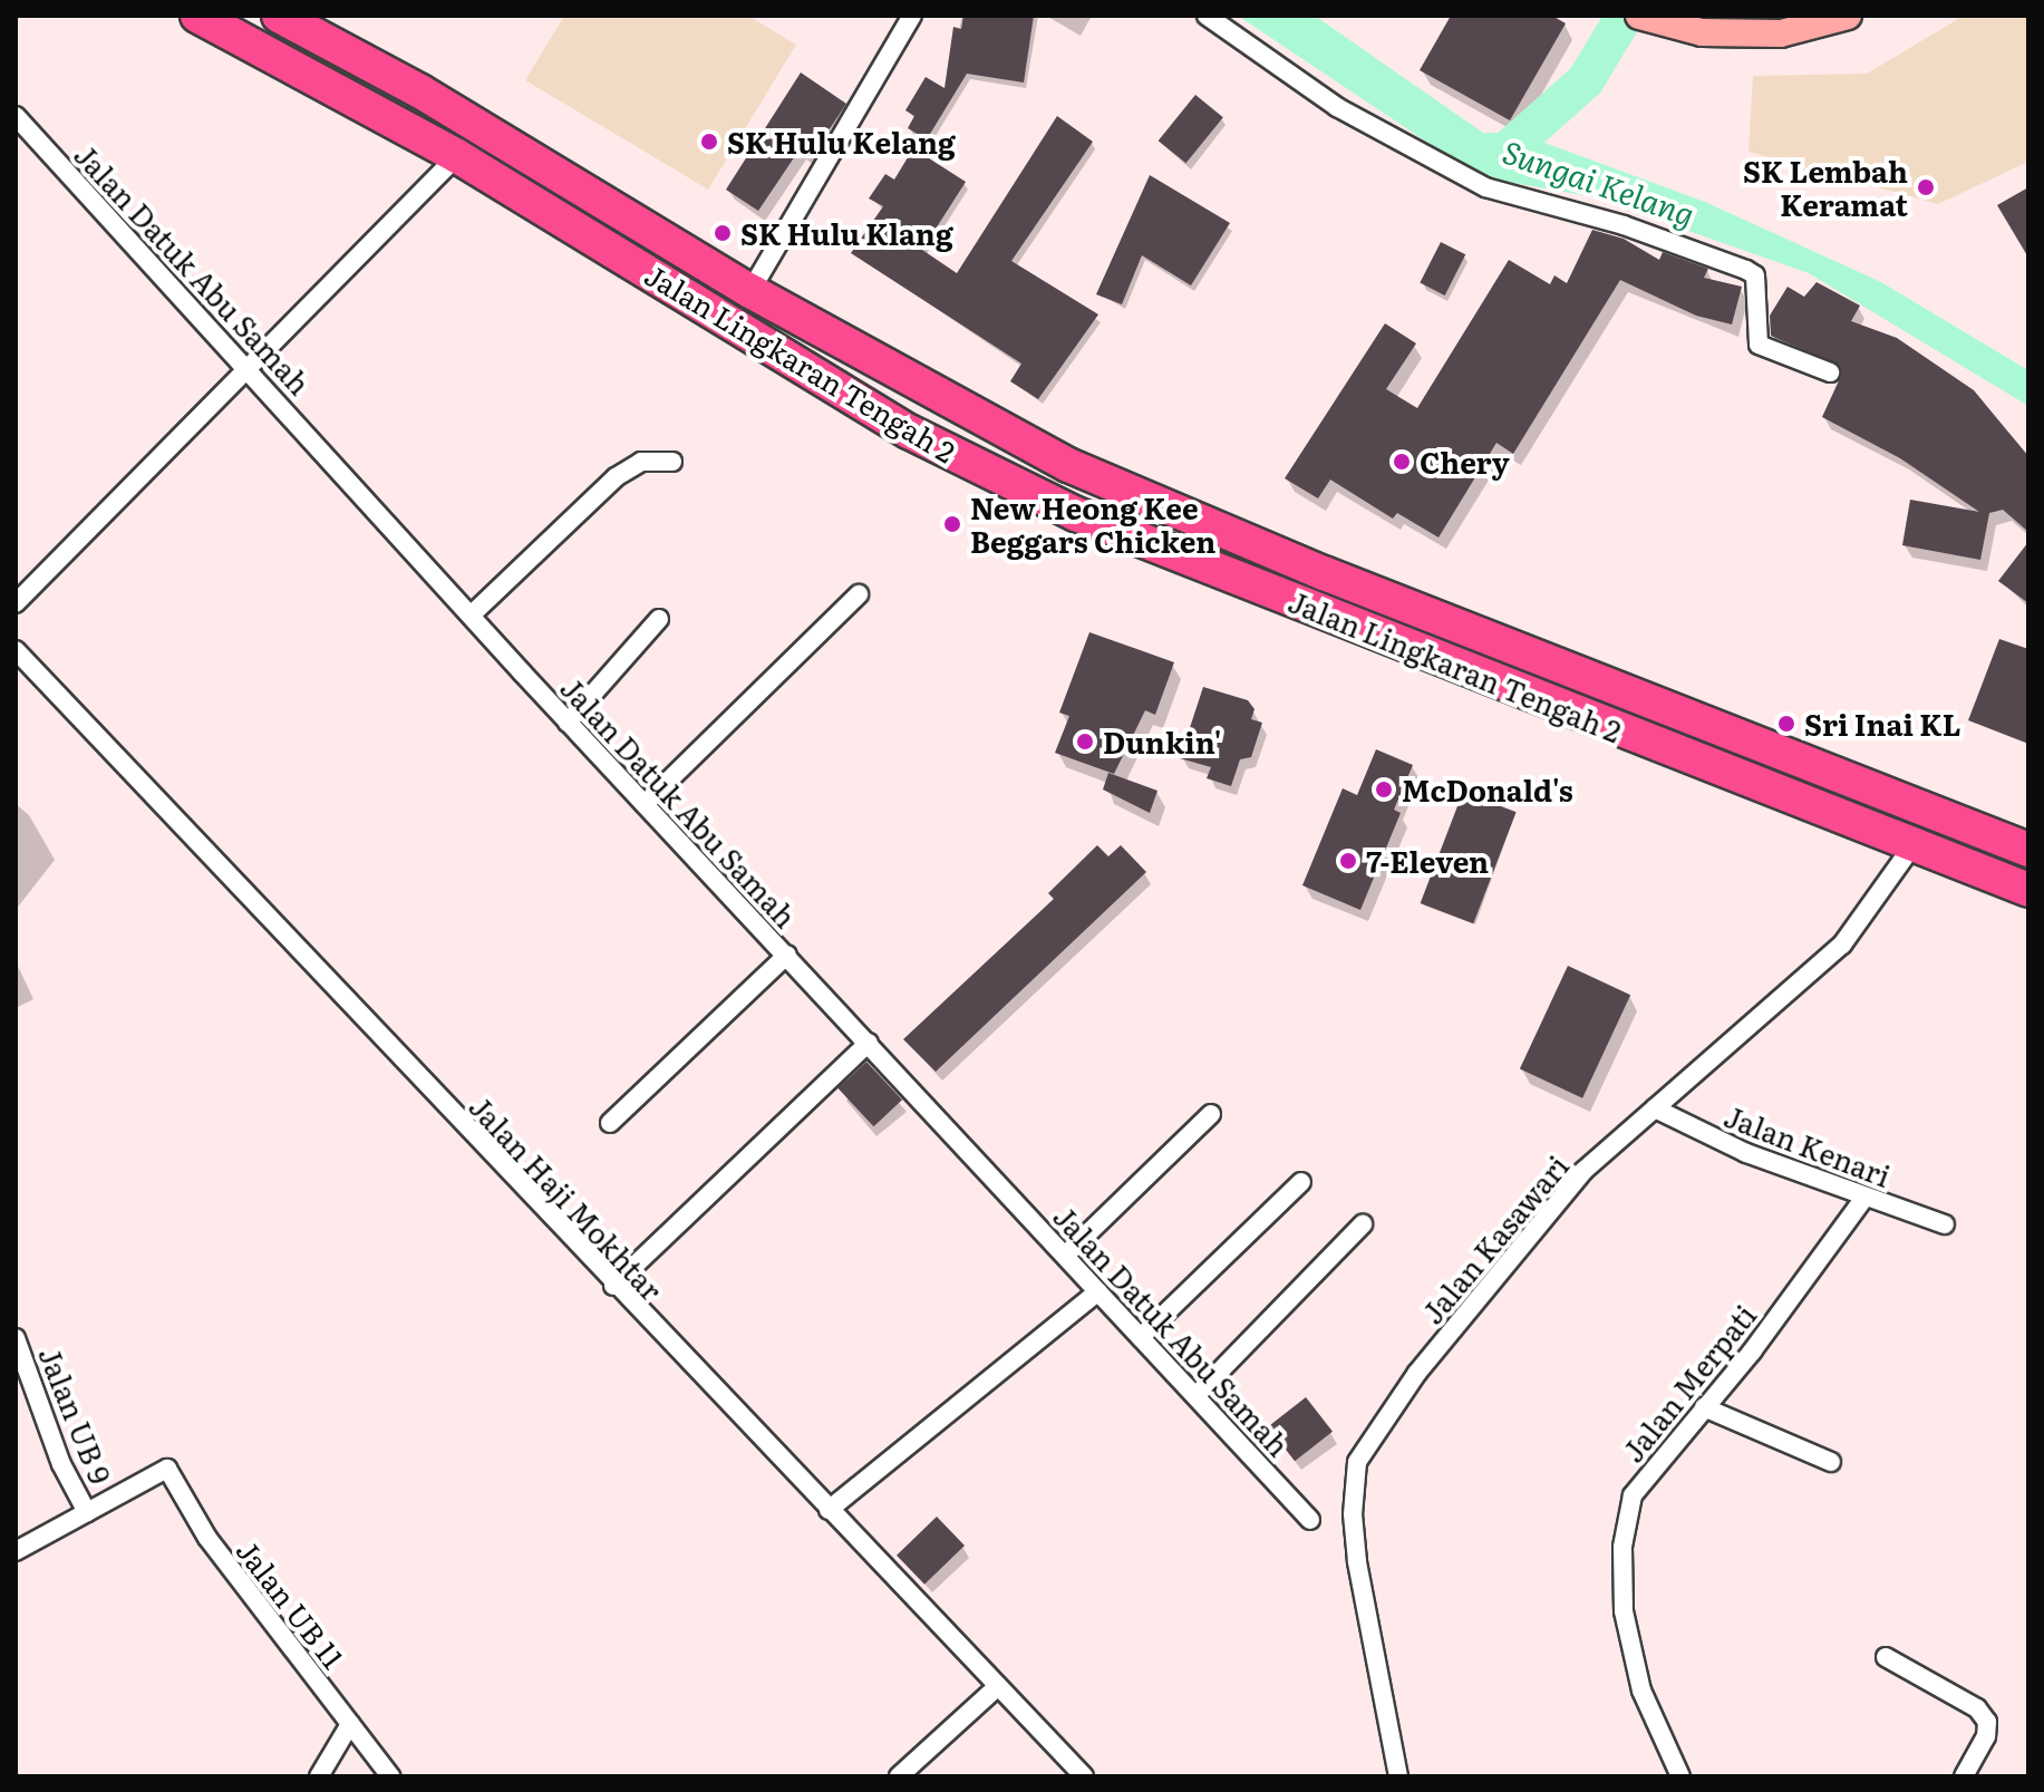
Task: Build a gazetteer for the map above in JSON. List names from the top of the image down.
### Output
{
  "streets": {
    "highway": ["Jalan Lingkaran Tengah 2"],
    "street": [
      "Jalan Datuk Abu Samah",
      "Jalan Kenari",
      "Jalan Haji Mokhtar",
      "Jalan Kasawari",
      "Jalan Merpati",
      "Jalan UB 9",
      "Jalan UB 11"
    ]
  },
  "crossings": [
    ["Jalan Lingkaran Tengah 2", "Jalan Kasawari"],
    ["Jalan Kenari", "Jalan Kasawari"],
    ["Jalan Kenari", "Jalan Merpati"],
    ["Jalan UB 9", "Jalan UB 11"]
  ],
  "water": ["Sungai Kelang"],
  "places": [
    "SK Hulu Kelang",
    "SK Lembah Keramat",
    "SK Hulu Klang",
    "Chery",
    "New Heong Kee Beggars Chicken",
    "Sri Inai KL",
    "Dunkin'",
    "McDonald's",
    "7-Eleven"
  ]
}
